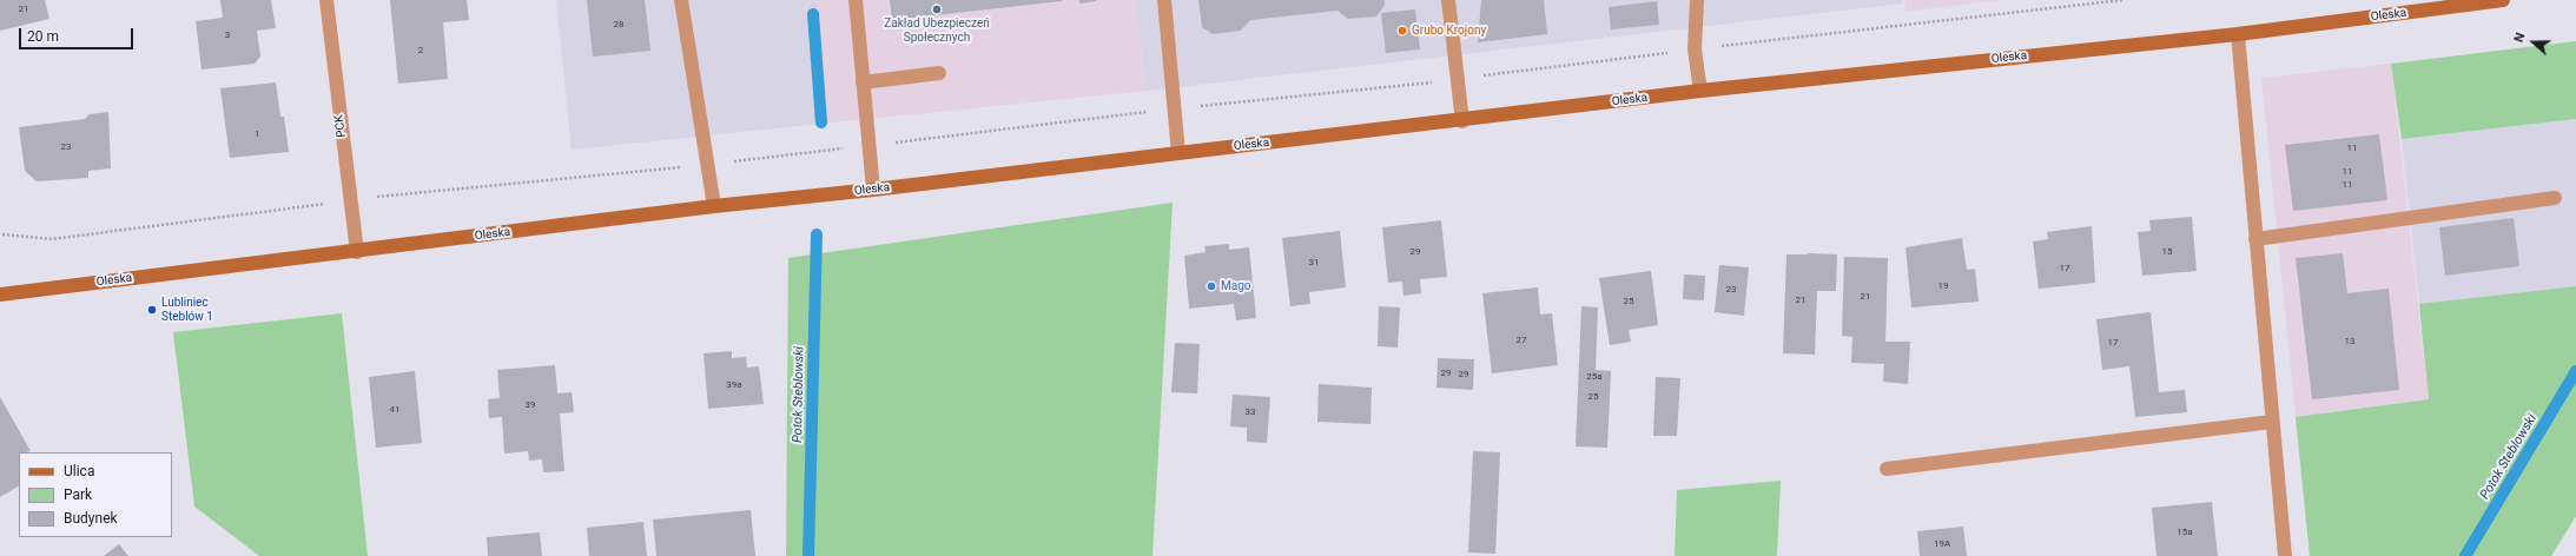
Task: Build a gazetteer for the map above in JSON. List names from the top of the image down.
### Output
{
  "streets": {
    "street": ["Oleska", "PCK"]
  },
  "crossings": [
    ["Oleska", "PCK"]
  ],
  "water": ["Potok Steblowski"],
  "places": [
    "Zakład Ubezpieczeń Społecznych",
    "Grubo Krojony",
    "Mago",
    "Lubliniec Steblów 1"
  ],
  "house_numbers": [
    "21",
    "28",
    "3",
    "2",
    "1",
    "23",
    "11",
    "11",
    "11",
    "29",
    "15",
    "31",
    "17",
    "19",
    "23",
    "21",
    "21",
    "25",
    "27",
    "13",
    "17",
    "29",
    "29",
    "25a",
    "39a",
    "25",
    "39",
    "41",
    "33",
    "15a",
    "19A"
  ],
  "legend": ["Ulica", "Park", "Budynek"],
  "scale_bar": "20 m",
  "north": "left"
}
